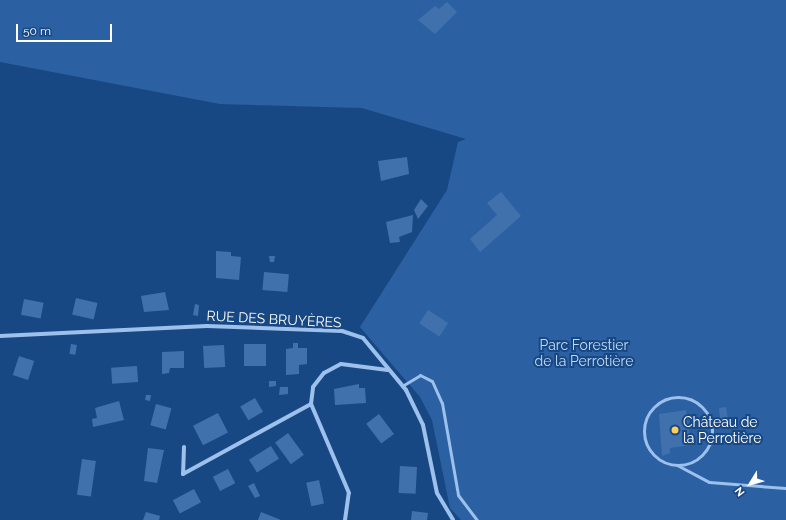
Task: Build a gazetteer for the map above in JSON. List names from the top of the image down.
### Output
{
  "streets": {
    "street": ["RUE DES BRUYÈRES"]
  },
  "parks": ["Parc Forestier de la Perrotière"],
  "places": ["Château de la Perrotière"],
  "scale_bar": "50 m",
  "north": "bottom left"
}
